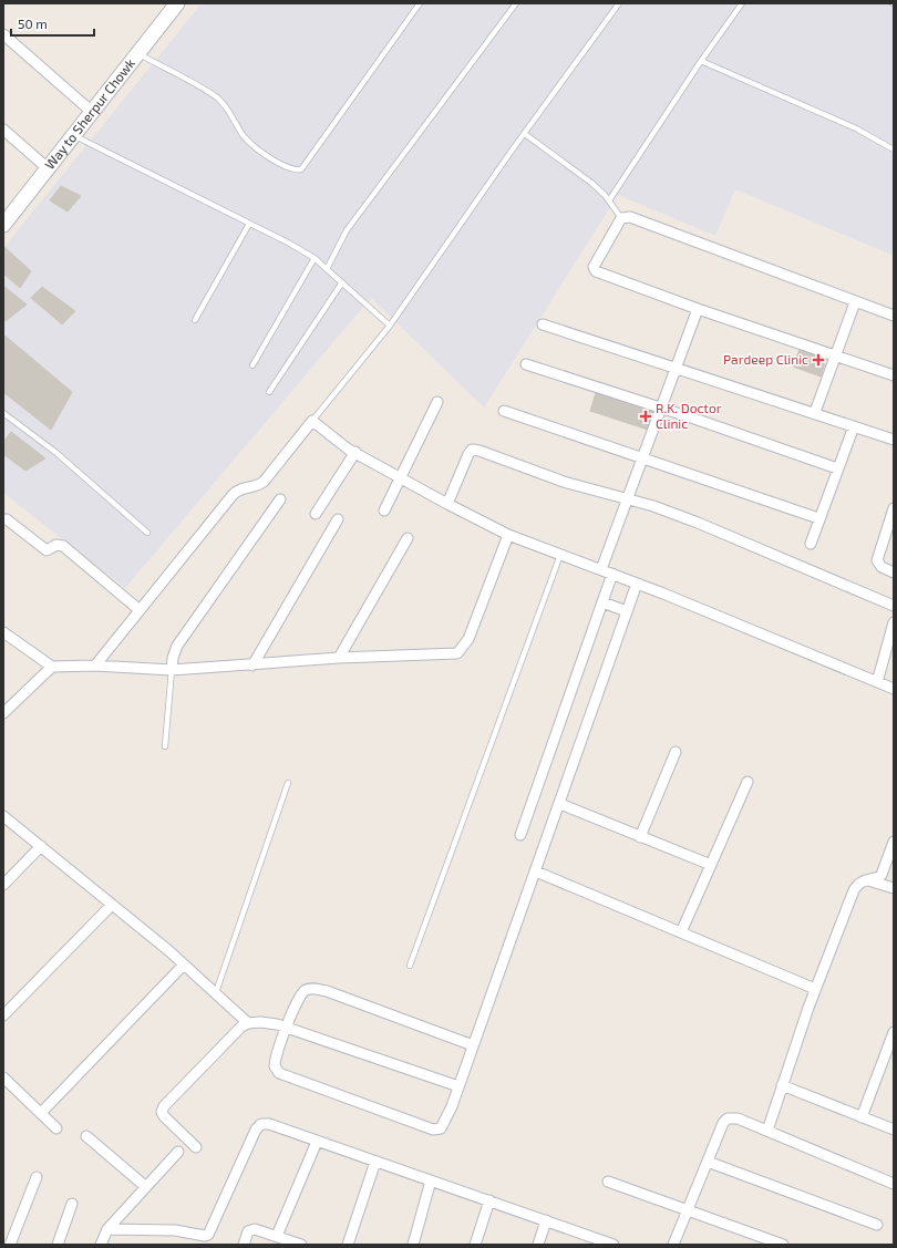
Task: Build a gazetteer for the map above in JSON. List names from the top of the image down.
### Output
{
  "streets": {
    "street": ["Way to Sherpur Chowk"]
  },
  "places": {
    "health": ["Pardeep Clinic", "R.K. Doctor Clinic"]
  },
  "scale_bar": "50 m"
}
